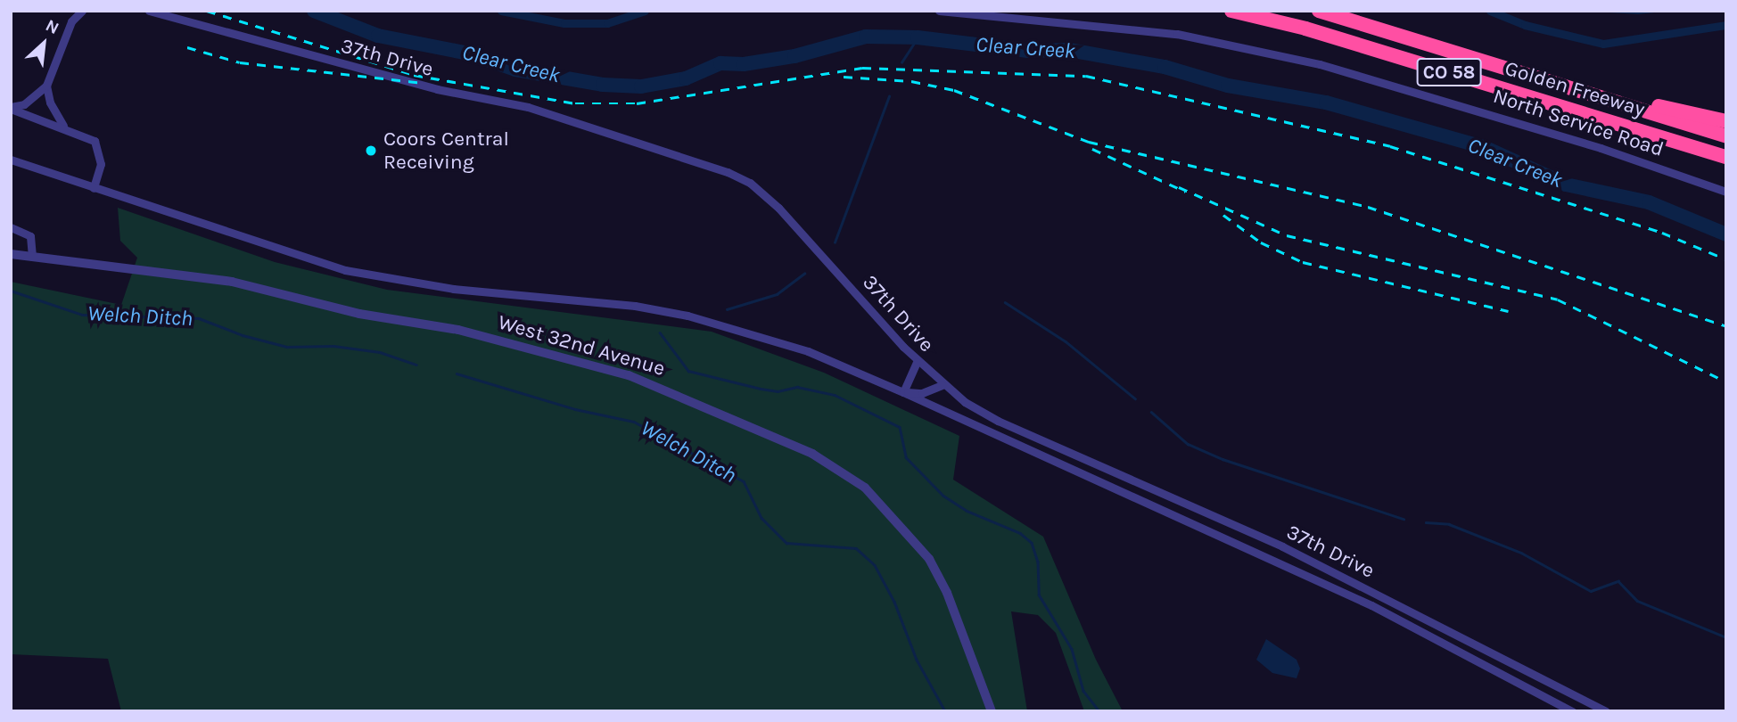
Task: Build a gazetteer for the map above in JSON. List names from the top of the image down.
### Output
{
  "streets": {
    "highway": ["CO 58", "Golden Freeway"],
    "street": ["37th Drive", "North Service Road", "West 32nd Avenue"]
  },
  "water": ["Clear Creek", "Welch Ditch"],
  "places": ["Coors Central Receiving"],
  "north": "top right"
}
